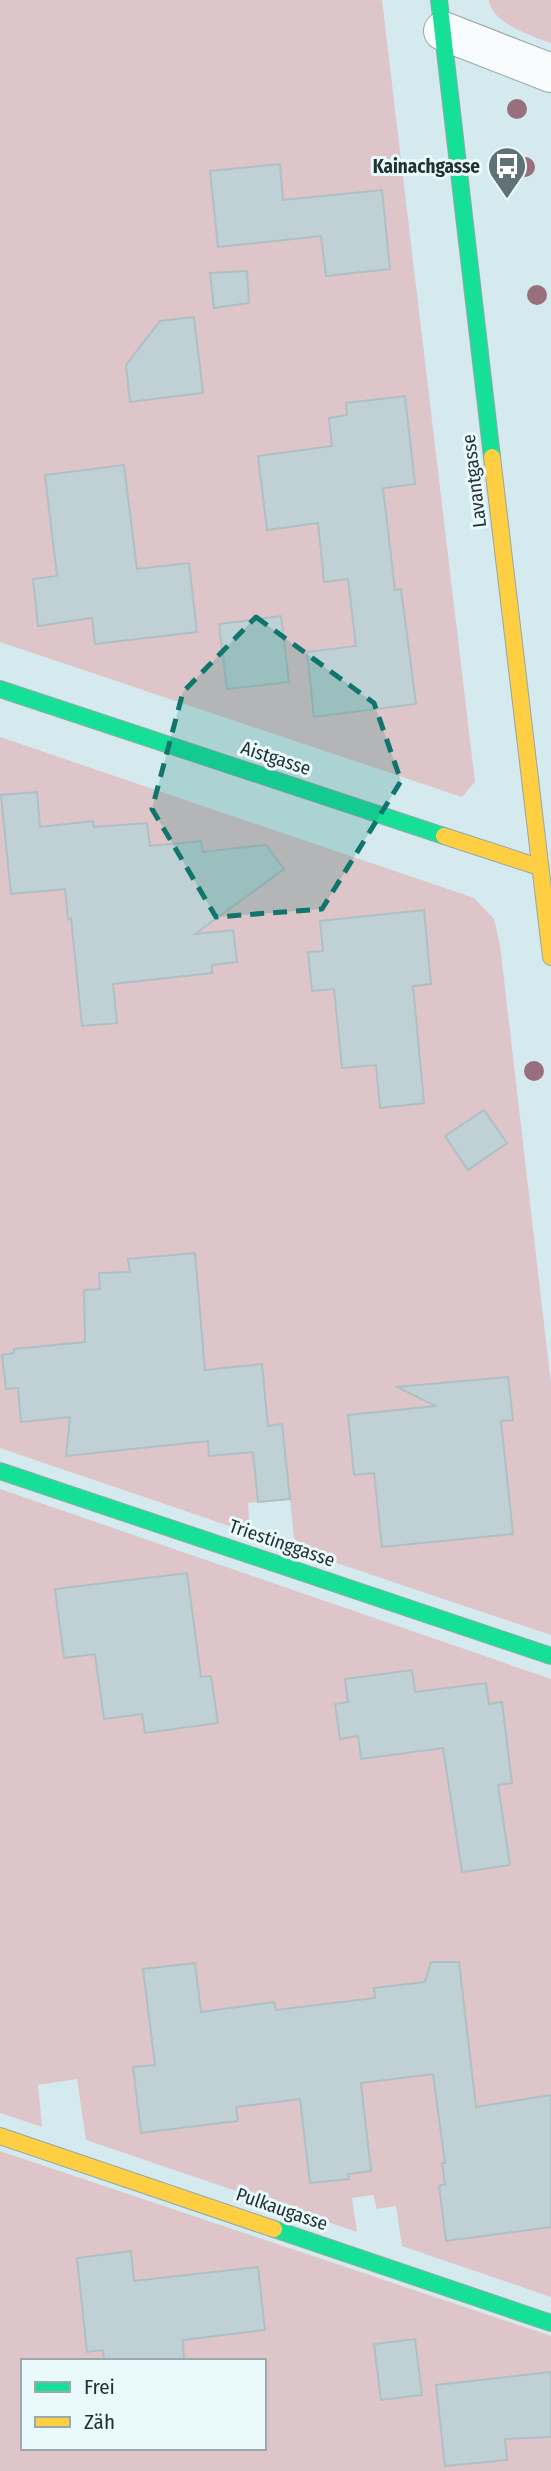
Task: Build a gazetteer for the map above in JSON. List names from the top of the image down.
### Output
{
  "streets": {
    "street": [
      "Lavantgasse",
      "Aistgasse",
      "Triestinggasse",
      "Pulkaugasse"
    ]
  },
  "crossings": [
    ["Lavantgasse", "Aistgasse"]
  ],
  "places": {
    "bus stop": ["Kainachgasse"]
  },
  "legend": ["Frei", "Zäh"]
}
